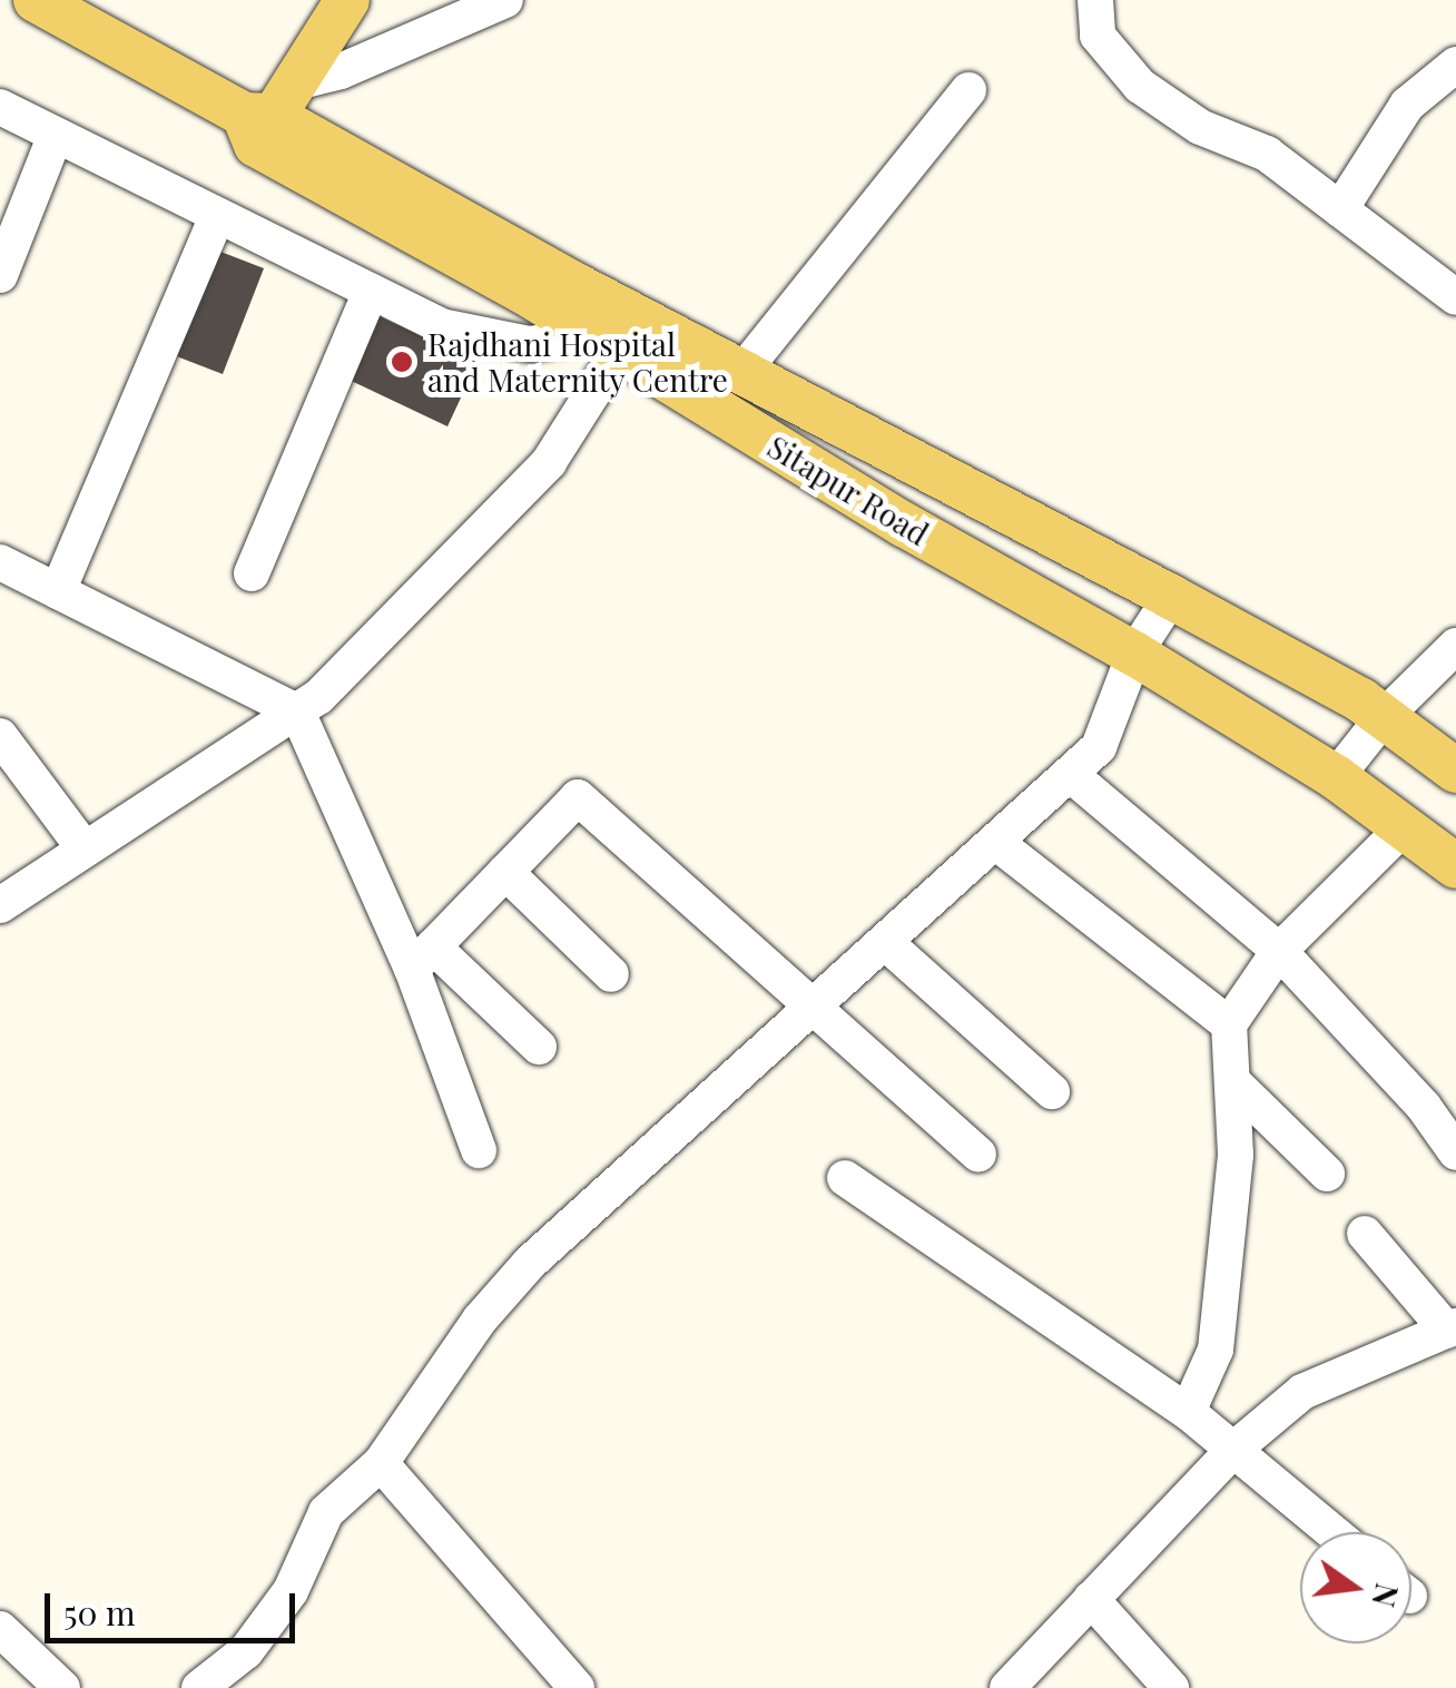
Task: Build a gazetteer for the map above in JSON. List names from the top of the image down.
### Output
{
  "streets": {
    "main road": ["Sitapur Road"]
  },
  "places": ["Rajdhani Hospital and Maternity Centre"],
  "scale_bar": "50 m",
  "north": "right"
}
